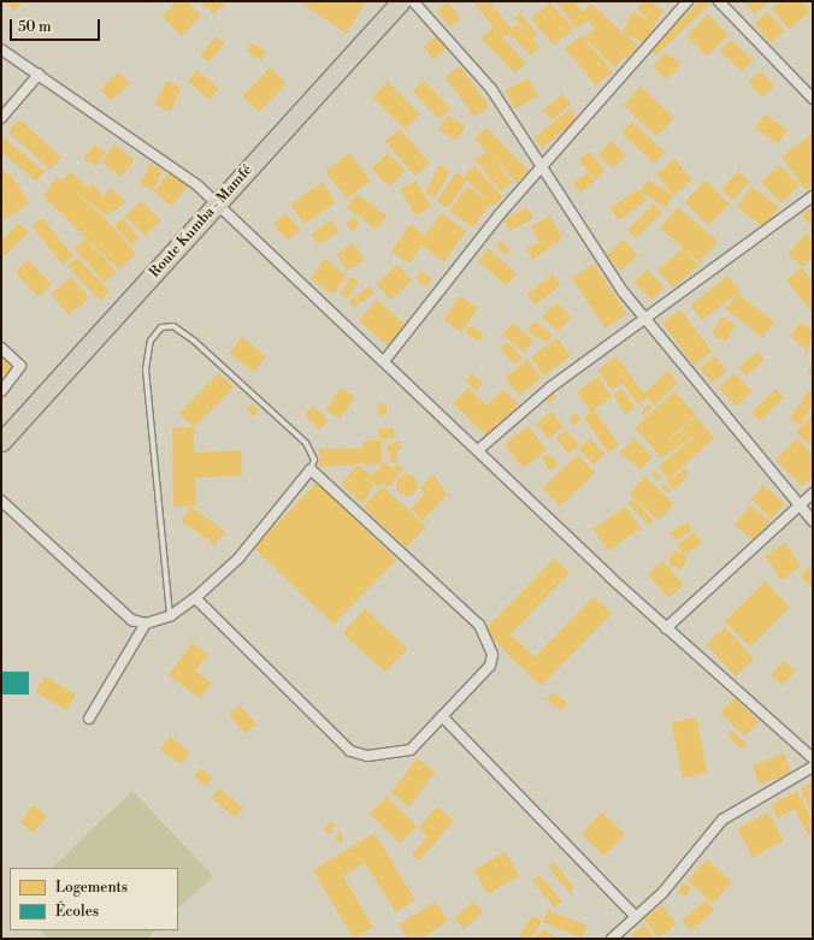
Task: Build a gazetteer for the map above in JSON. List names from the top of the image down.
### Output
{
  "streets": {
    "highway": ["Route Kumba - Mamfé"]
  },
  "legend": ["Logements", "Écoles"],
  "scale_bar": "50 m"
}
